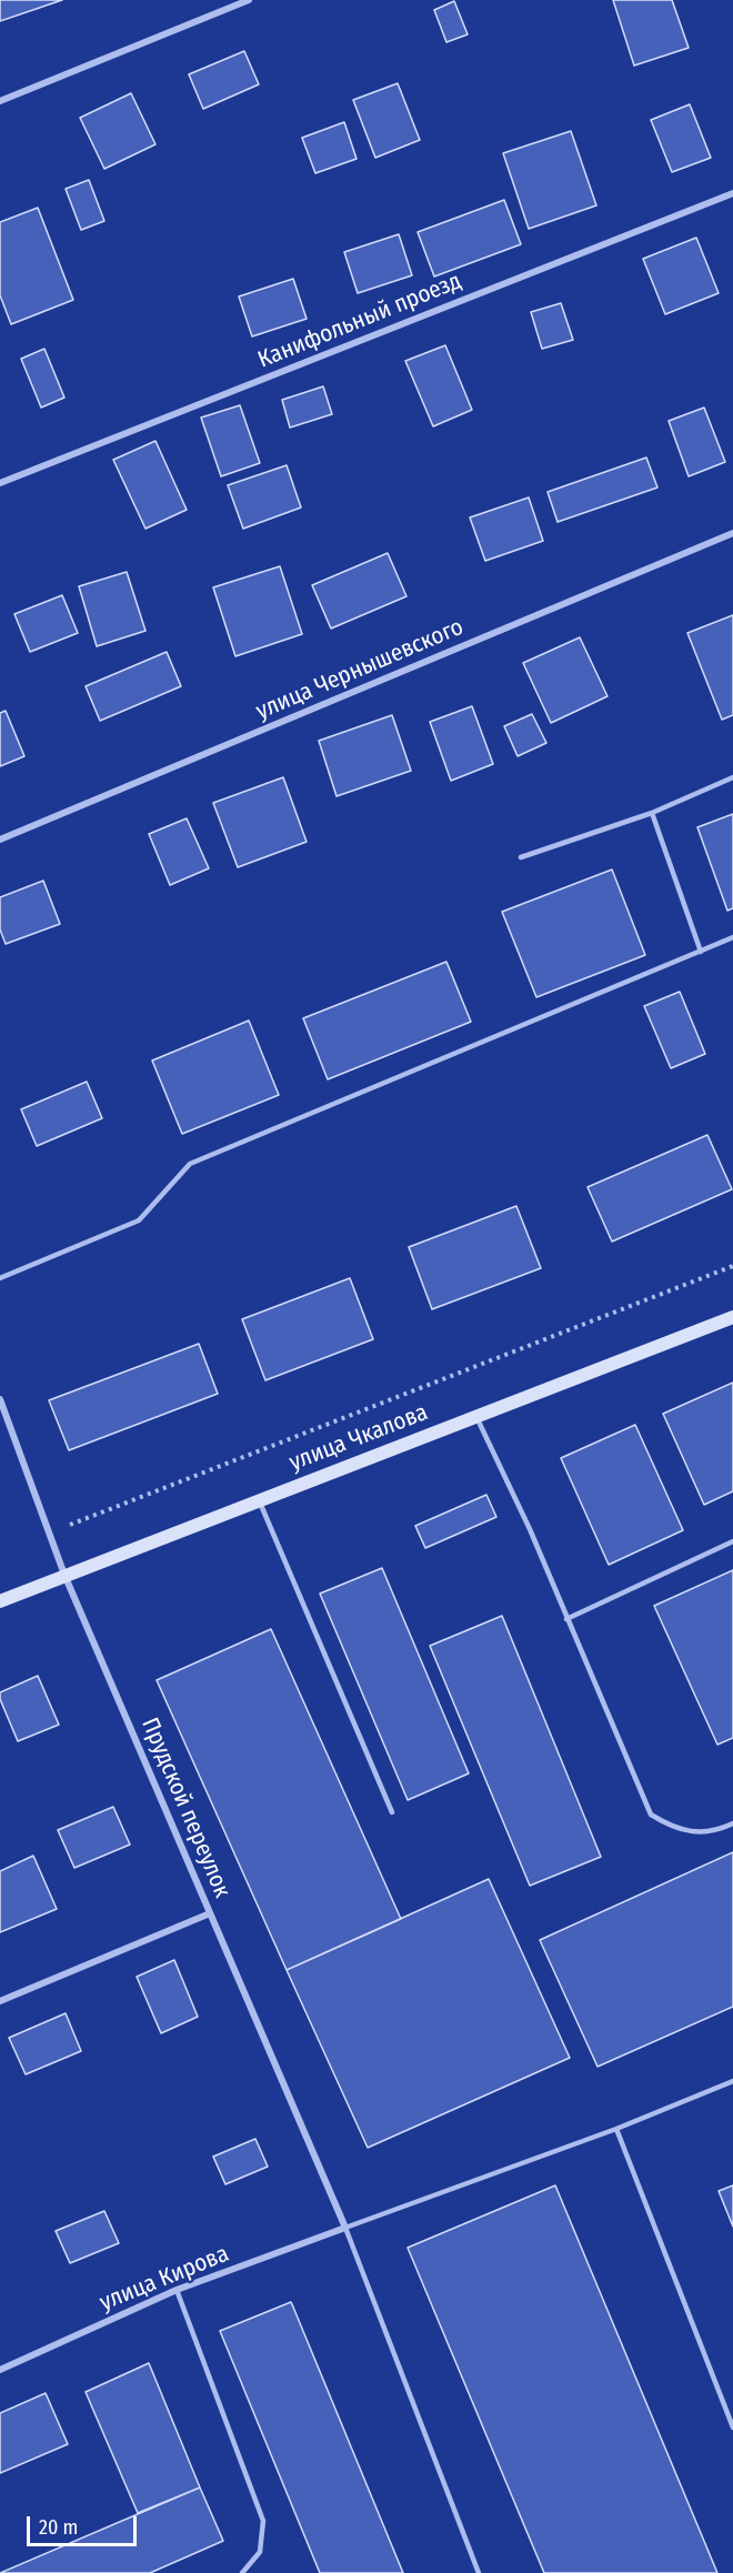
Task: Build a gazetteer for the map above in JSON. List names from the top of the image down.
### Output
{
  "streets": {
    "street": [
      "Канифольный проезд",
      "улица Чернышевского",
      "улица Чкалова",
      "Прудской переулок",
      "улица Кирова"
    ]
  },
  "crossings": [
    ["улица Чкалова", "Прудской переулок"],
    ["Прудской переулок", "улица Кирова"]
  ],
  "scale_bar": "20 m"
}
